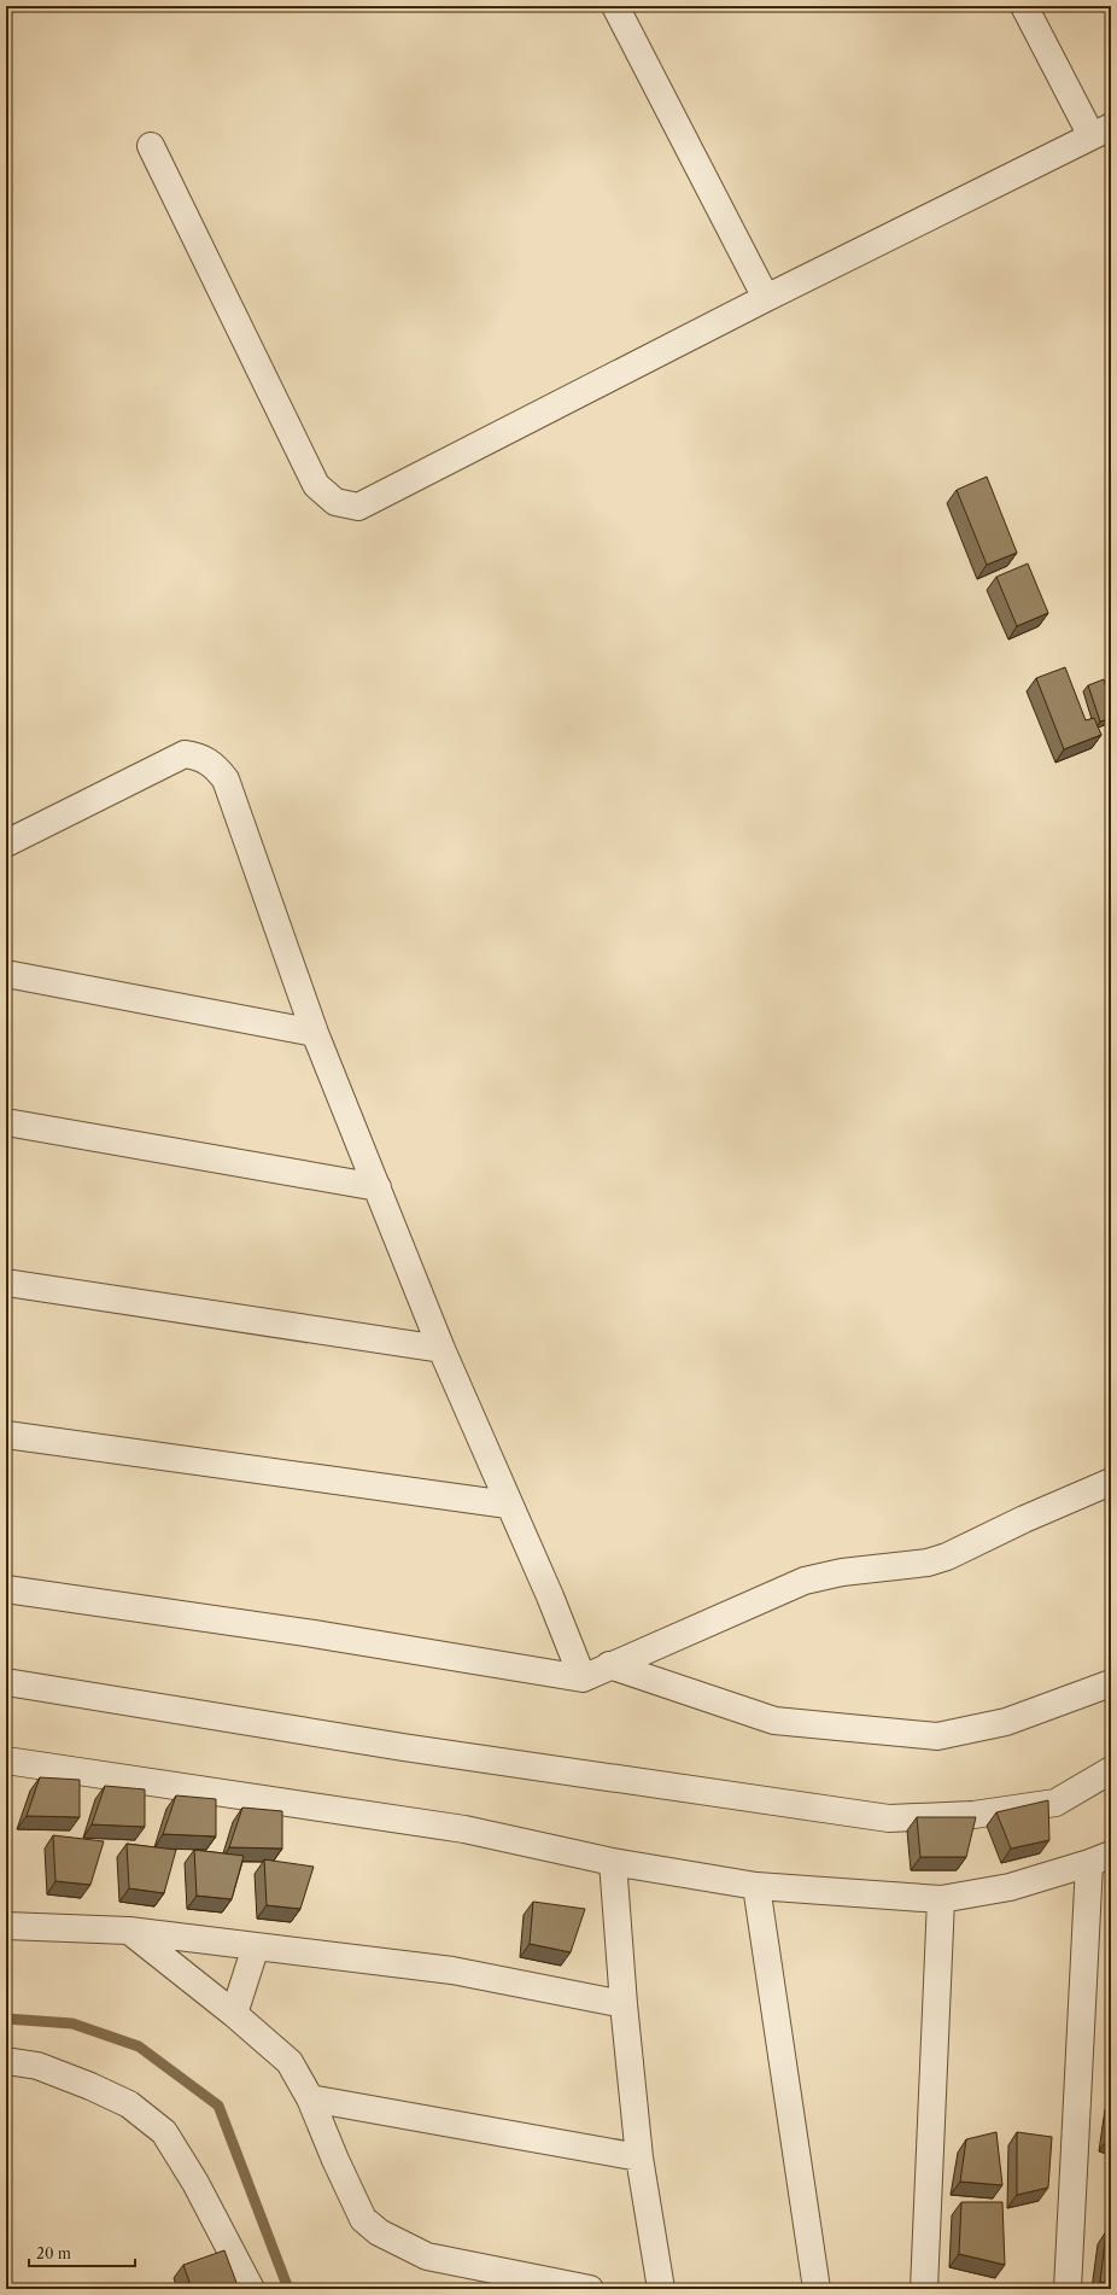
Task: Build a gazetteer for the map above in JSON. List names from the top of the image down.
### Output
{
  "scale_bar": "20 m"
}
